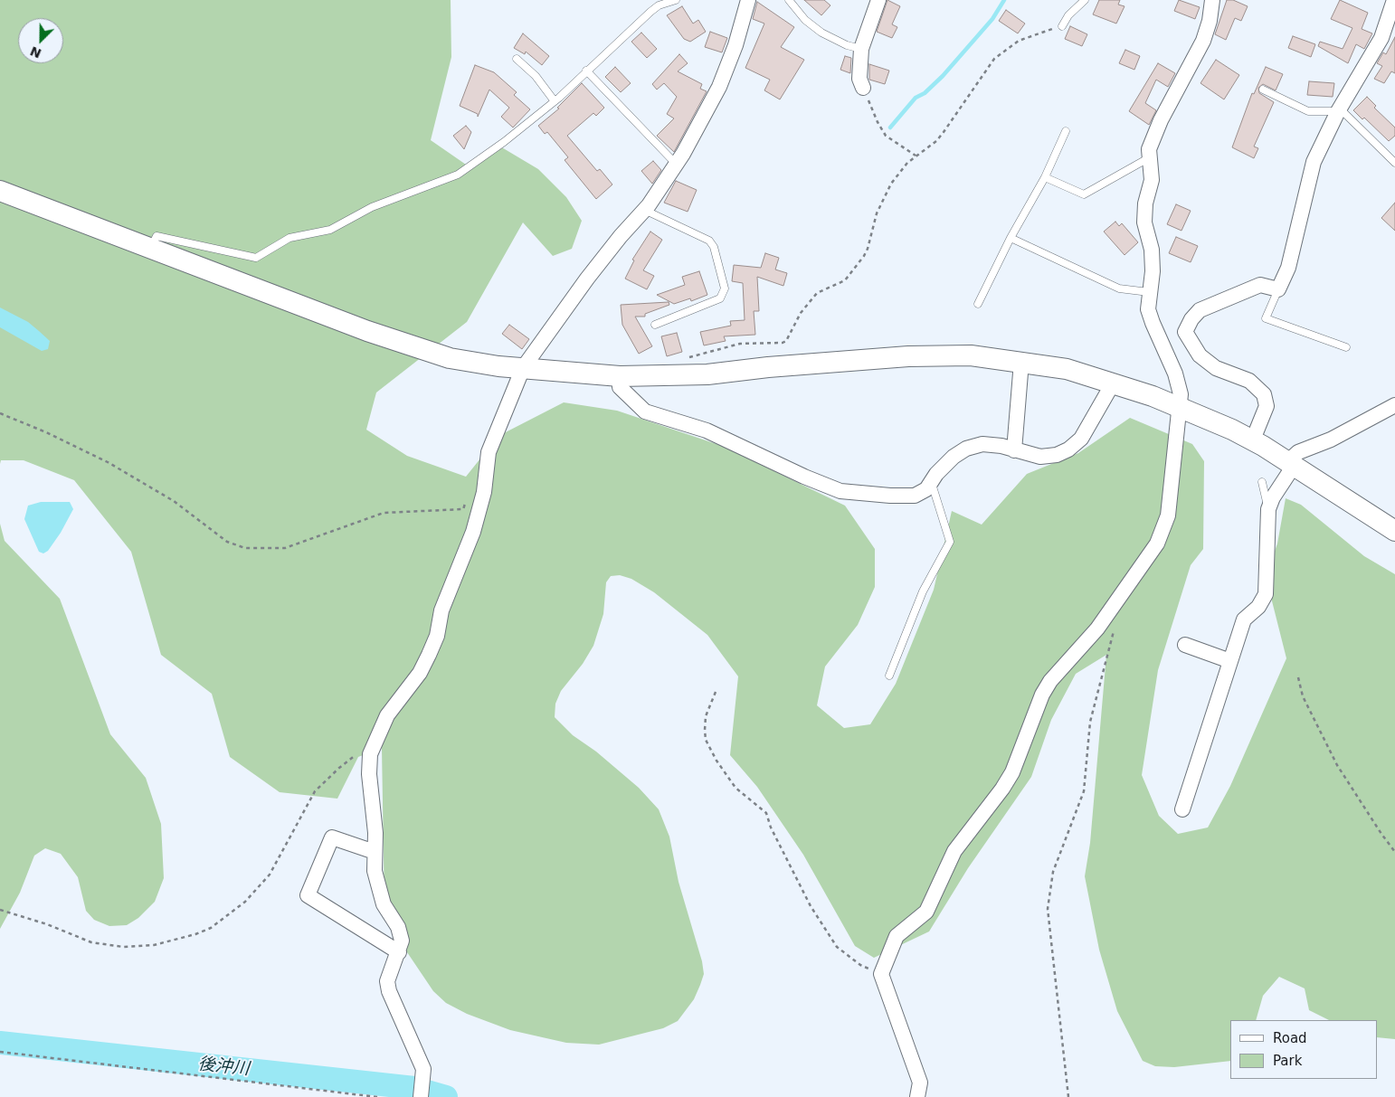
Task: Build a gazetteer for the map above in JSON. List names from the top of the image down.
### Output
{
  "water": ["後沖川"],
  "legend": ["Road", "Park"],
  "north": "bottom left"
}
